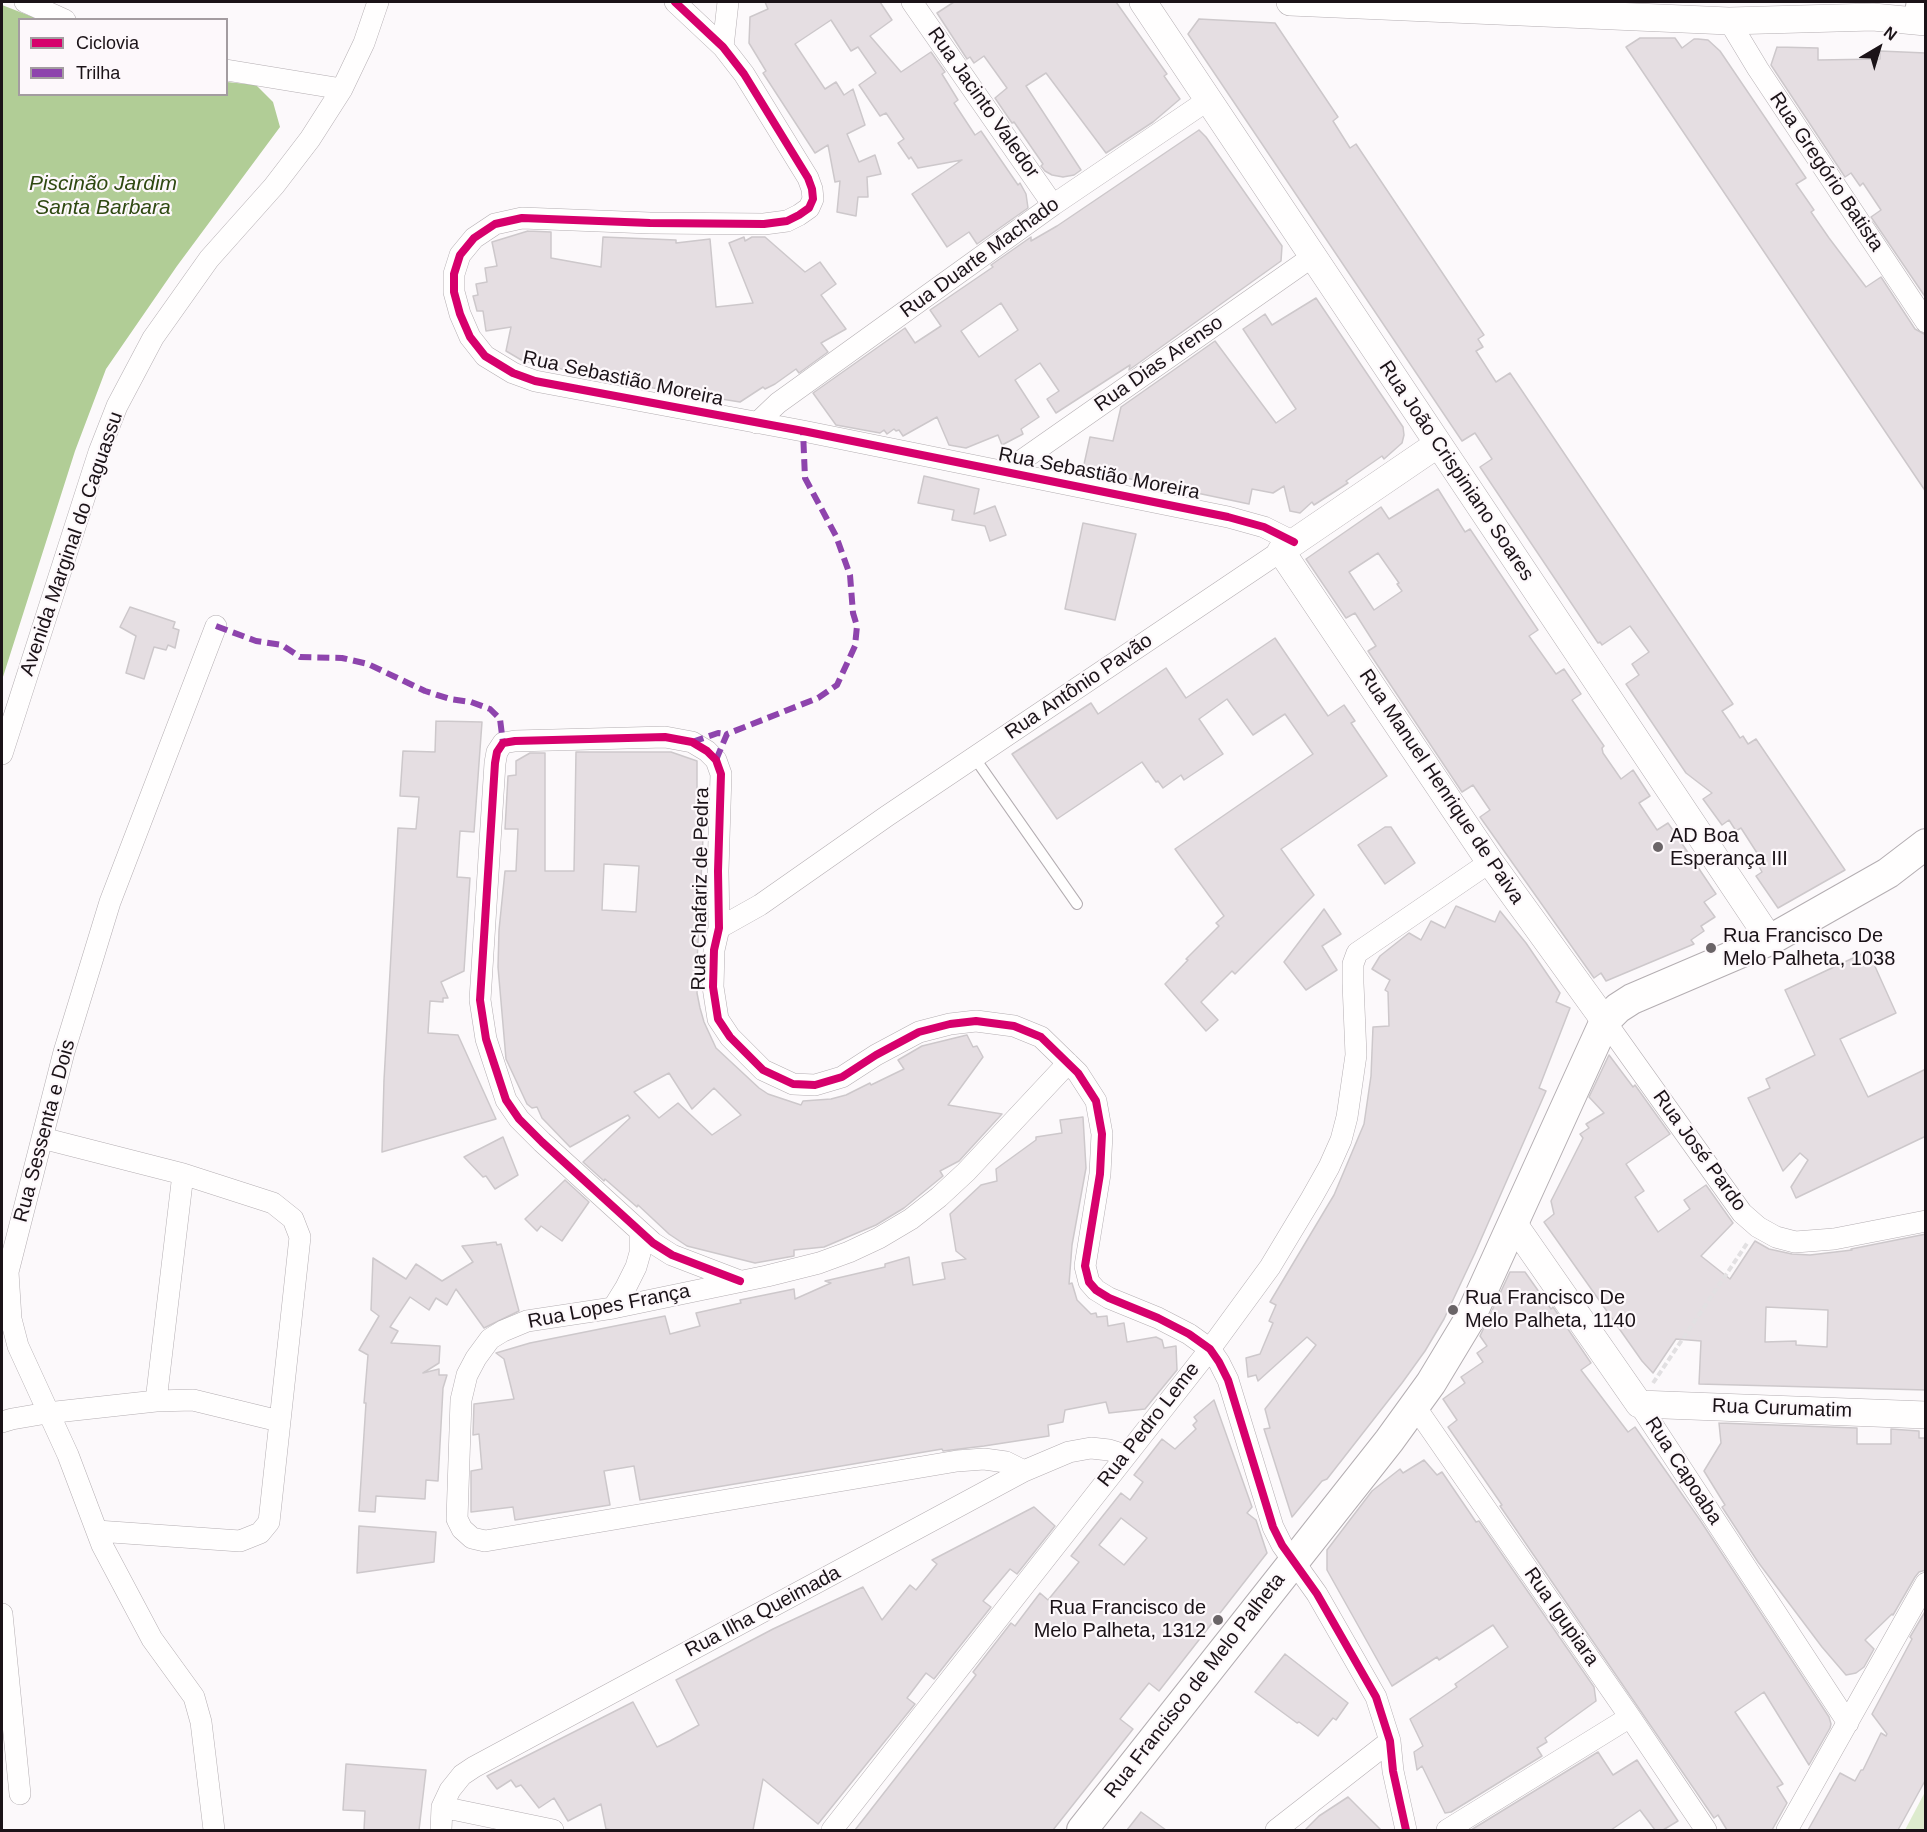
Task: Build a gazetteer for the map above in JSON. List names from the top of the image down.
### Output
{
  "streets": {
    "main road": ["Rua Francisco de Melo Palheta"],
    "street": [
      "Rua Jacinto Valedor",
      "Rua Gregório Batista",
      "Rua Duarte Machado",
      "Rua Dias Arenso",
      "Rua Sebastião Moreira",
      "Rua João Crispiniano Soares",
      "Avenida Marginal do Caguassu",
      "Rua Antônio Pavão",
      "Rua Manuel Henrique de Paiva",
      "Rua Chafariz de Pedra",
      "Rua Sessenta e Dois",
      "Rua José Pardo",
      "Rua Lopes França",
      "Rua Curumatim",
      "Rua Pedro Leme",
      "Rua Capoaba",
      "Rua Ilha Queimada",
      "Rua Igupiara"
    ]
  },
  "crossings": [
    ["Rua Jacinto Valedor", "Rua Duarte Machado"],
    ["Rua Duarte Machado", "Rua Sebastião Moreira"],
    ["Rua Duarte Machado", "Rua João Crispiniano Soares"],
    ["Rua Dias Arenso", "Rua Sebastião Moreira"],
    ["Rua Dias Arenso", "Rua João Crispiniano Soares"],
    ["Rua Sebastião Moreira", "Rua Antônio Pavão"],
    ["Rua Sebastião Moreira", "Rua Manuel Henrique de Paiva"],
    ["Rua João Crispiniano Soares", "Rua Antônio Pavão"],
    ["Rua João Crispiniano Soares", "Rua Francisco de Melo Palheta"],
    ["Rua Antônio Pavão", "Rua Manuel Henrique de Paiva"],
    ["Rua Antônio Pavão", "Rua Chafariz de Pedra"],
    ["Rua Manuel Henrique de Paiva", "Rua José Pardo"],
    ["Rua Manuel Henrique de Paiva", "Rua Pedro Leme"],
    ["Rua Manuel Henrique de Paiva", "Rua Francisco de Melo Palheta"],
    ["Rua Chafariz de Pedra", "Rua Lopes França"],
    ["Rua Chafariz de Pedra", "Rua Pedro Leme"],
    ["Rua José Pardo", "Rua Francisco de Melo Palheta"],
    ["Rua Lopes França", "Rua Ilha Queimada"],
    ["Rua Curumatim", "Rua Capoaba"],
    ["Rua Pedro Leme", "Rua Ilha Queimada"],
    ["Rua Capoaba", "Rua Francisco de Melo Palheta"],
    ["Rua Igupiara", "Rua Francisco de Melo Palheta"]
  ],
  "water": ["Piscinão Jardim Santa Barbara"],
  "places": [
    "AD Boa Esperança III",
    "Rua Francisco De Melo Palheta, 1038",
    "Rua Francisco De Melo Palheta, 1140",
    "Rua Francisco de Melo Palheta, 1312"
  ],
  "legend": ["Ciclovia", "Trilha"],
  "north": "top right"
}
